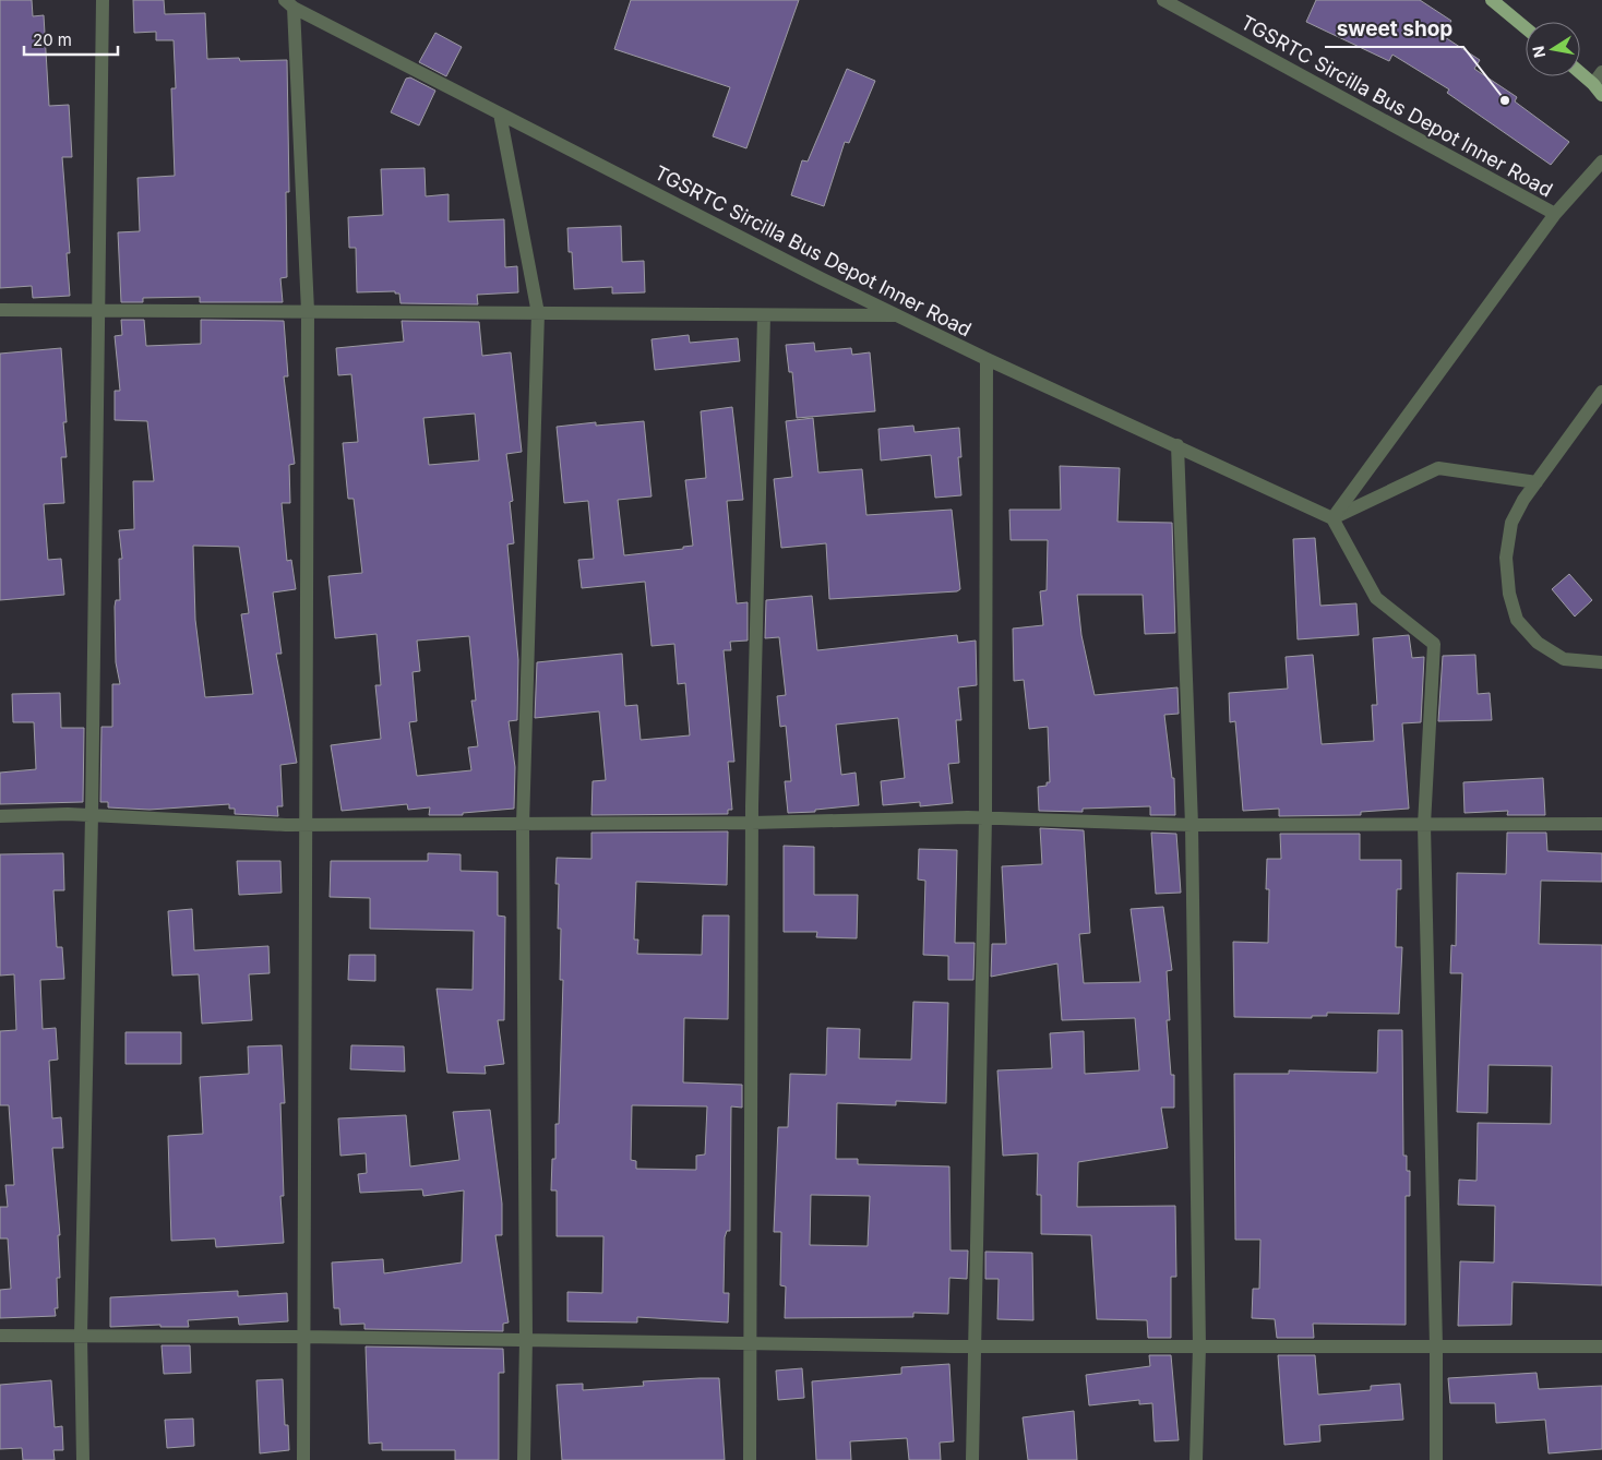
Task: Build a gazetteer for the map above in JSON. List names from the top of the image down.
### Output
{
  "streets": {
    "street": ["TGSRTC Sircilla Bus Depot Inner Road"]
  },
  "places": ["sweet shop"],
  "scale_bar": "20 m",
  "north": "left"
}
